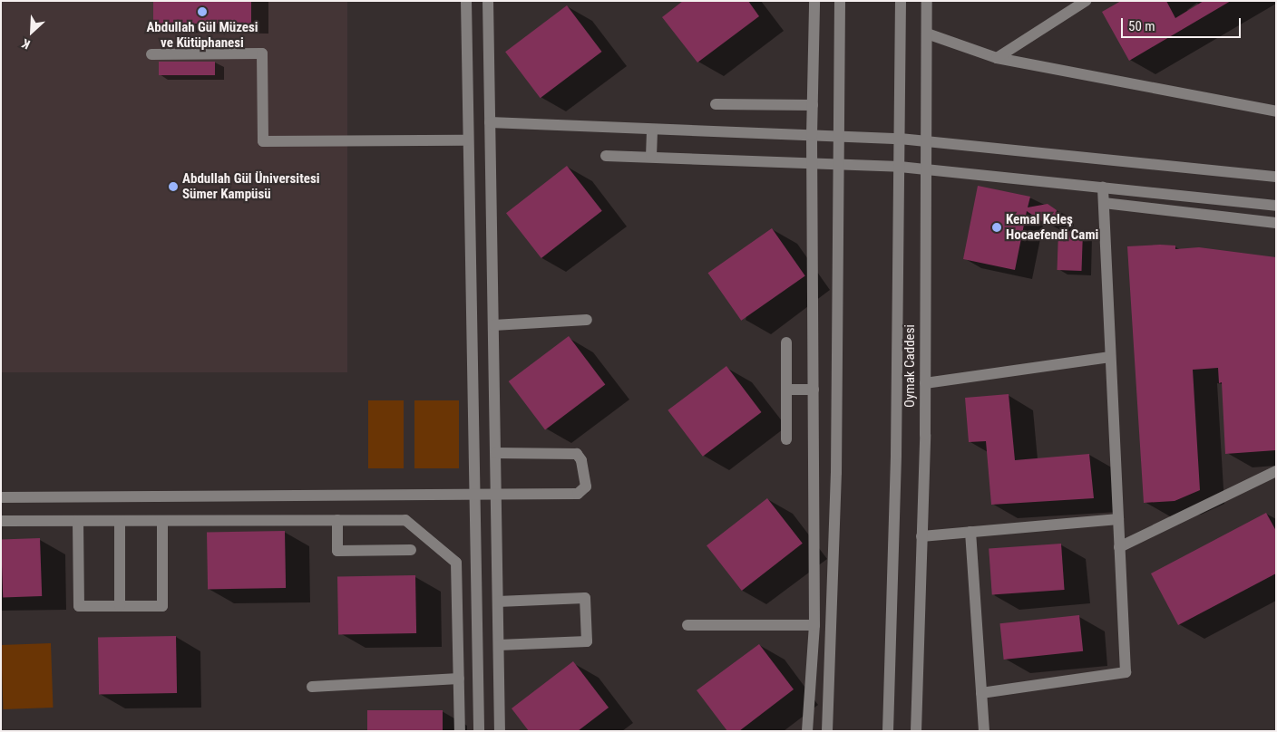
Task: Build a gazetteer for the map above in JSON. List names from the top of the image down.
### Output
{
  "streets": {
    "street": ["Oymak Caddesi"]
  },
  "places": ["Abdullah Gül Müzesi ve Kütüphanesi", "Abdullah Gül Üniversitesi Sümer Kampüsü", "Kemal Keleş Hocaefendi Cami"],
  "scale_bar": "50 m",
  "north": "bottom left"
}
